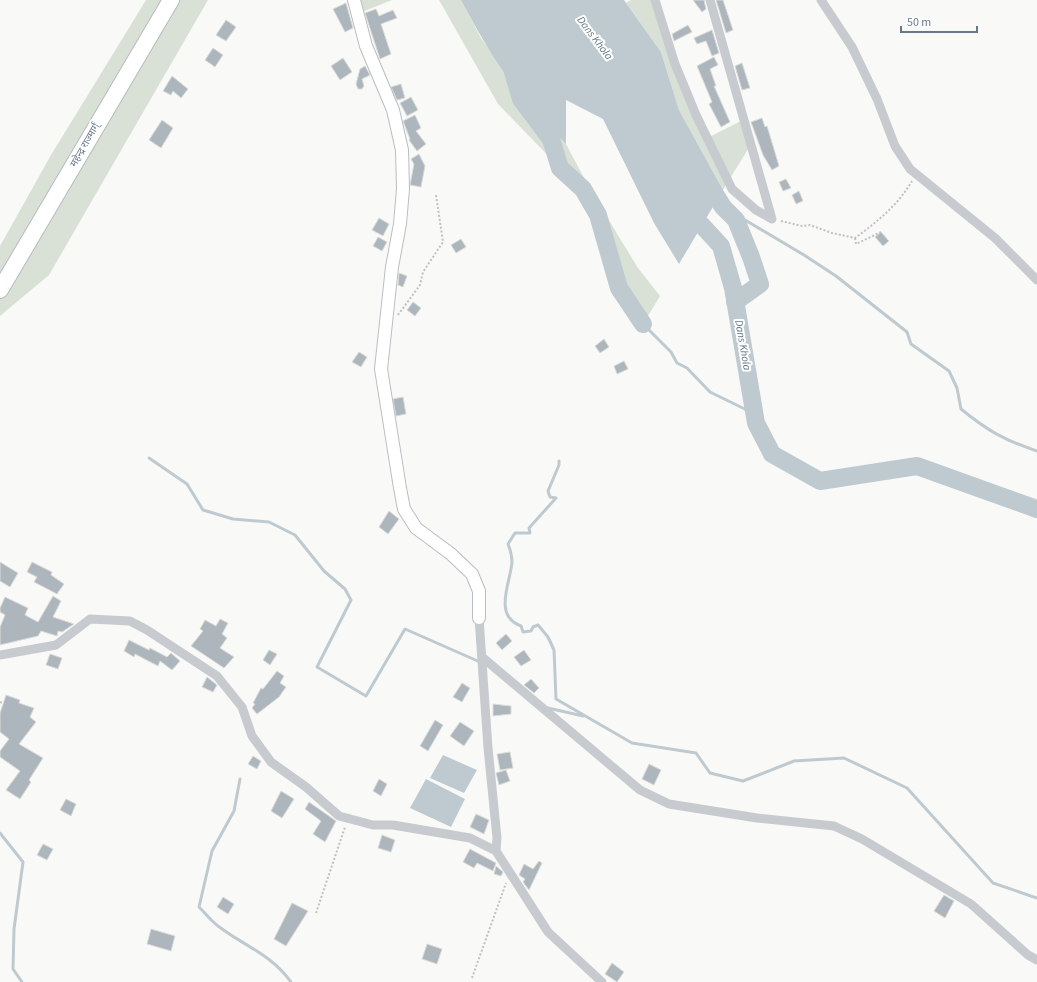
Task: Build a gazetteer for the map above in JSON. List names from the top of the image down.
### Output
{
  "streets": {
    "highway": ["महेन्द्र राज्मार्ग्"]
  },
  "water": ["Dans Khola"],
  "scale_bar": "50 m"
}
